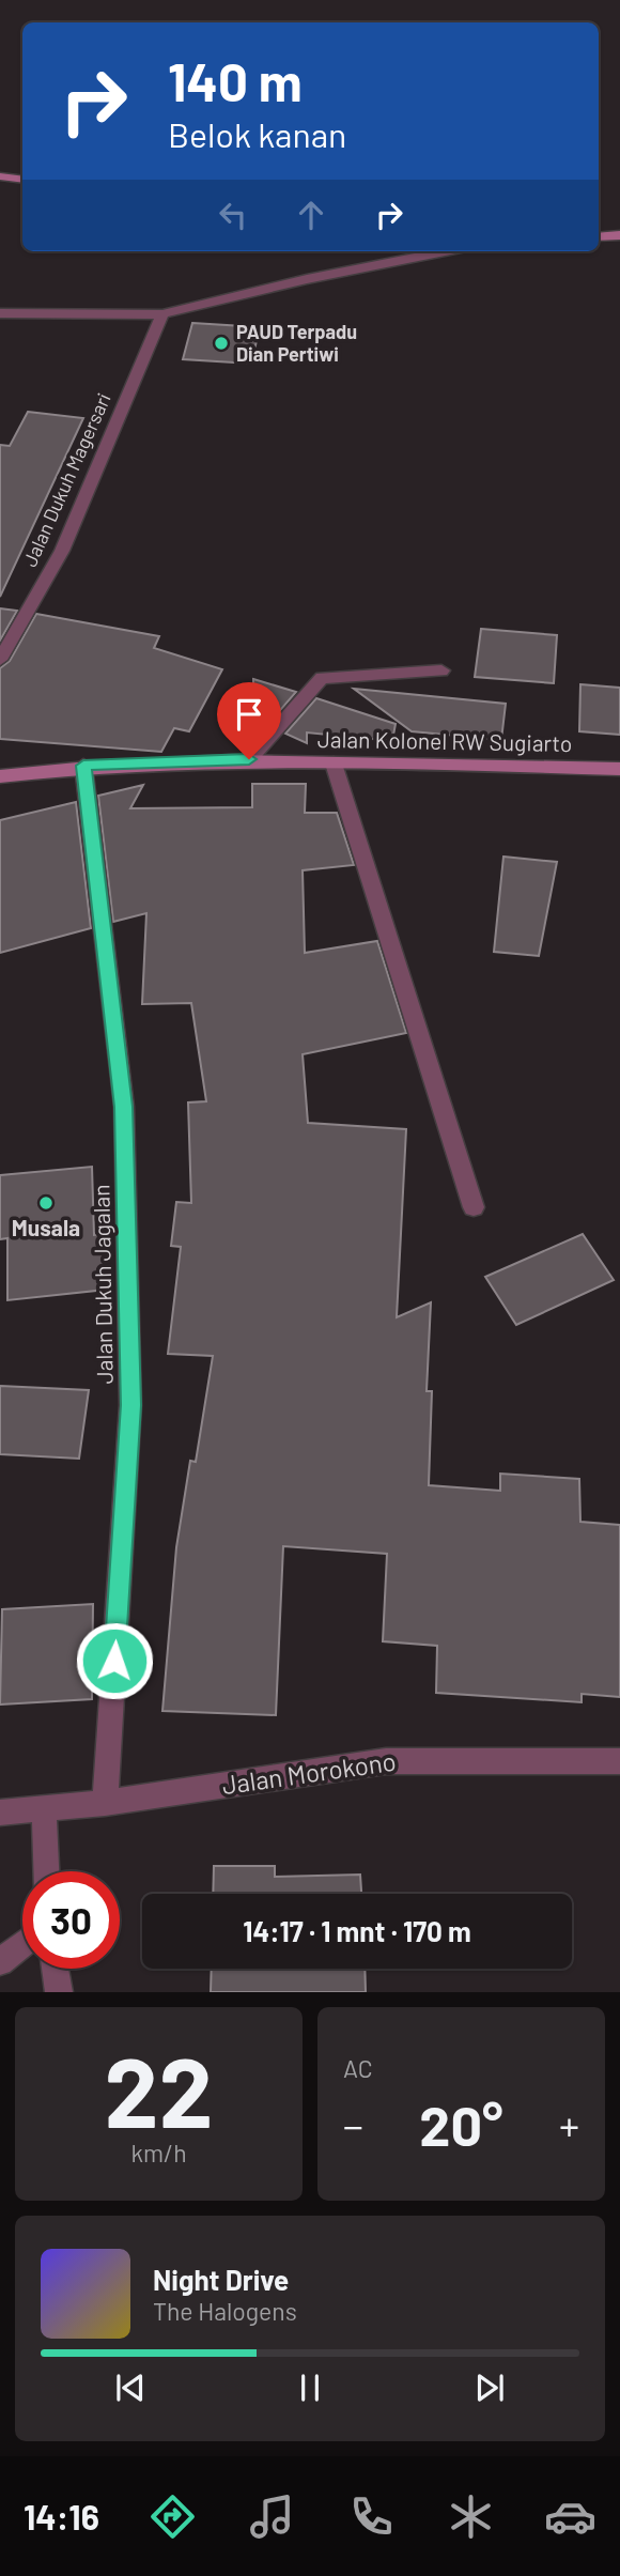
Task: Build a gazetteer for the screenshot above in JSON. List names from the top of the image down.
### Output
{
  "streets": {
    "main road": ["Jalan Kolonel RW Sugiarto"],
    "street": ["Jalan Dukuh Magersari", "Jalan Dukuh Jagalan", "Jalan Morokono"]
  },
  "crossings": [
    ["Jalan Kolonel RW Sugiarto", "Jalan Dukuh Jagalan"],
    ["Jalan Dukuh Jagalan", "Jalan Morokono"]
  ],
  "places": ["PAUD Terpadu Dian Pertiwi", "Musala"],
  "page": {
    "turn": ["140 m", "Belok kanan"],
    "limit": "30",
    "trip": "14:17 · 1 mnt · 170 m",
    "tile": [
      ["22", "km/h"],
      "AC"
    ],
    "heat": ["−", "20°", "+"],
    "song": ["Night Drive", "The Halogens"],
    "tabs": "14:16"
  }
}
